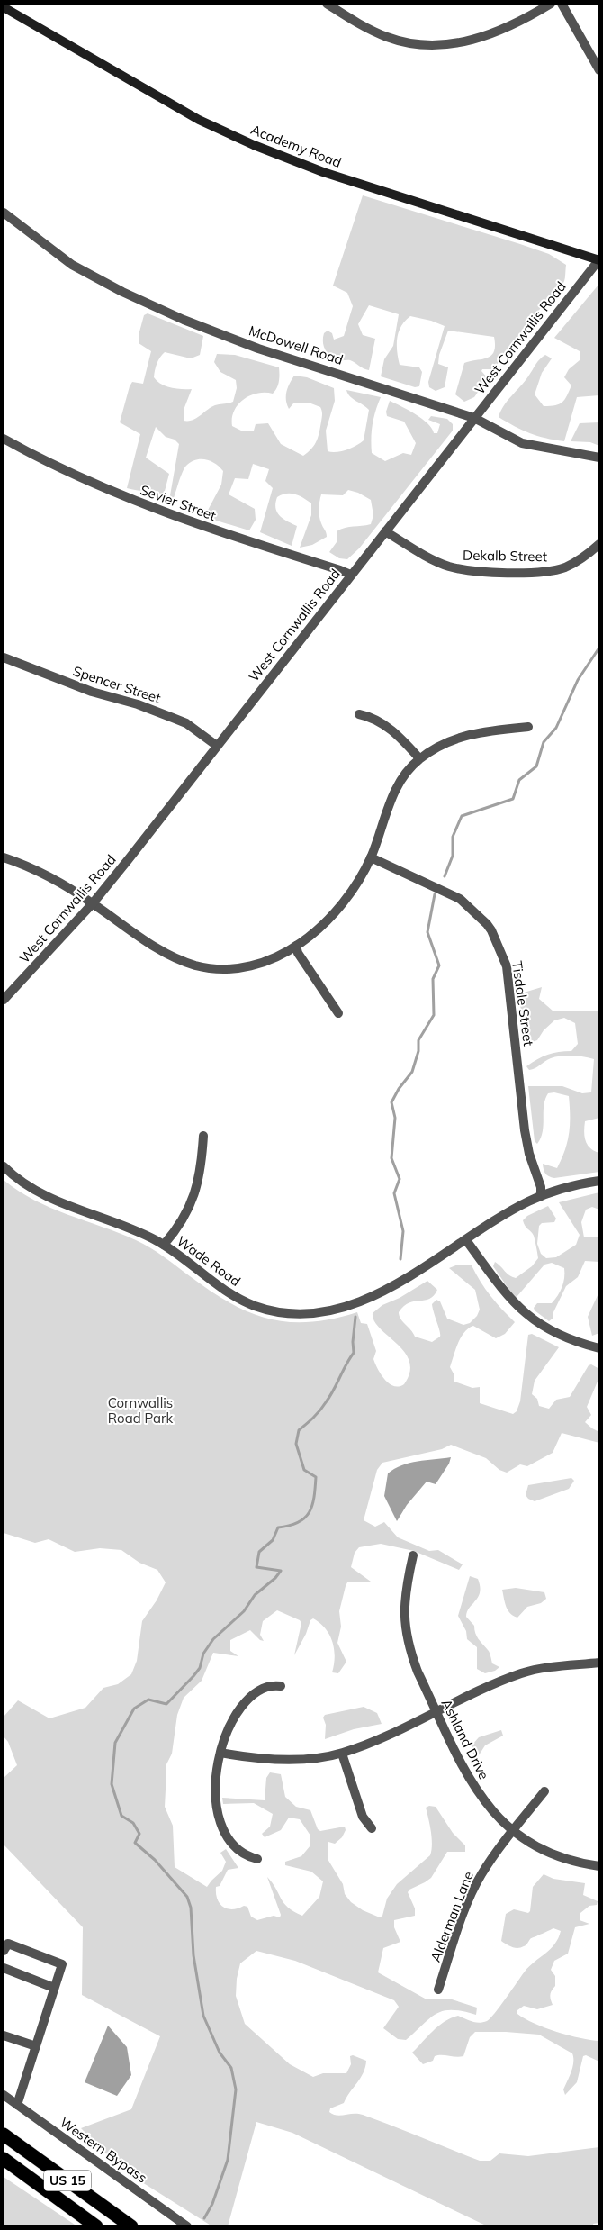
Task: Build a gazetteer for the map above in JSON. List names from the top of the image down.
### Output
{
  "streets": {
    "highway": ["US 15"],
    "main road": ["Academy Road"],
    "street": [
      "West Cornwallis Road",
      "McDowell Road",
      "Sevier Street",
      "Dekalb Street",
      "Spencer Street",
      "Tisdale Street",
      "Wade Road",
      "Ashland Drive",
      "Alderman Lane",
      "Western Bypass"
    ]
  },
  "crossings": [
    ["Academy Road", "West Cornwallis Road"],
    ["West Cornwallis Road", "McDowell Road"],
    ["West Cornwallis Road", "Sevier Street"],
    ["West Cornwallis Road", "Dekalb Street"],
    ["West Cornwallis Road", "Spencer Street"],
    ["Tisdale Street", "Wade Road"],
    ["Ashland Drive", "Alderman Lane"]
  ],
  "parks": ["Cornwallis Road Park"]
}
